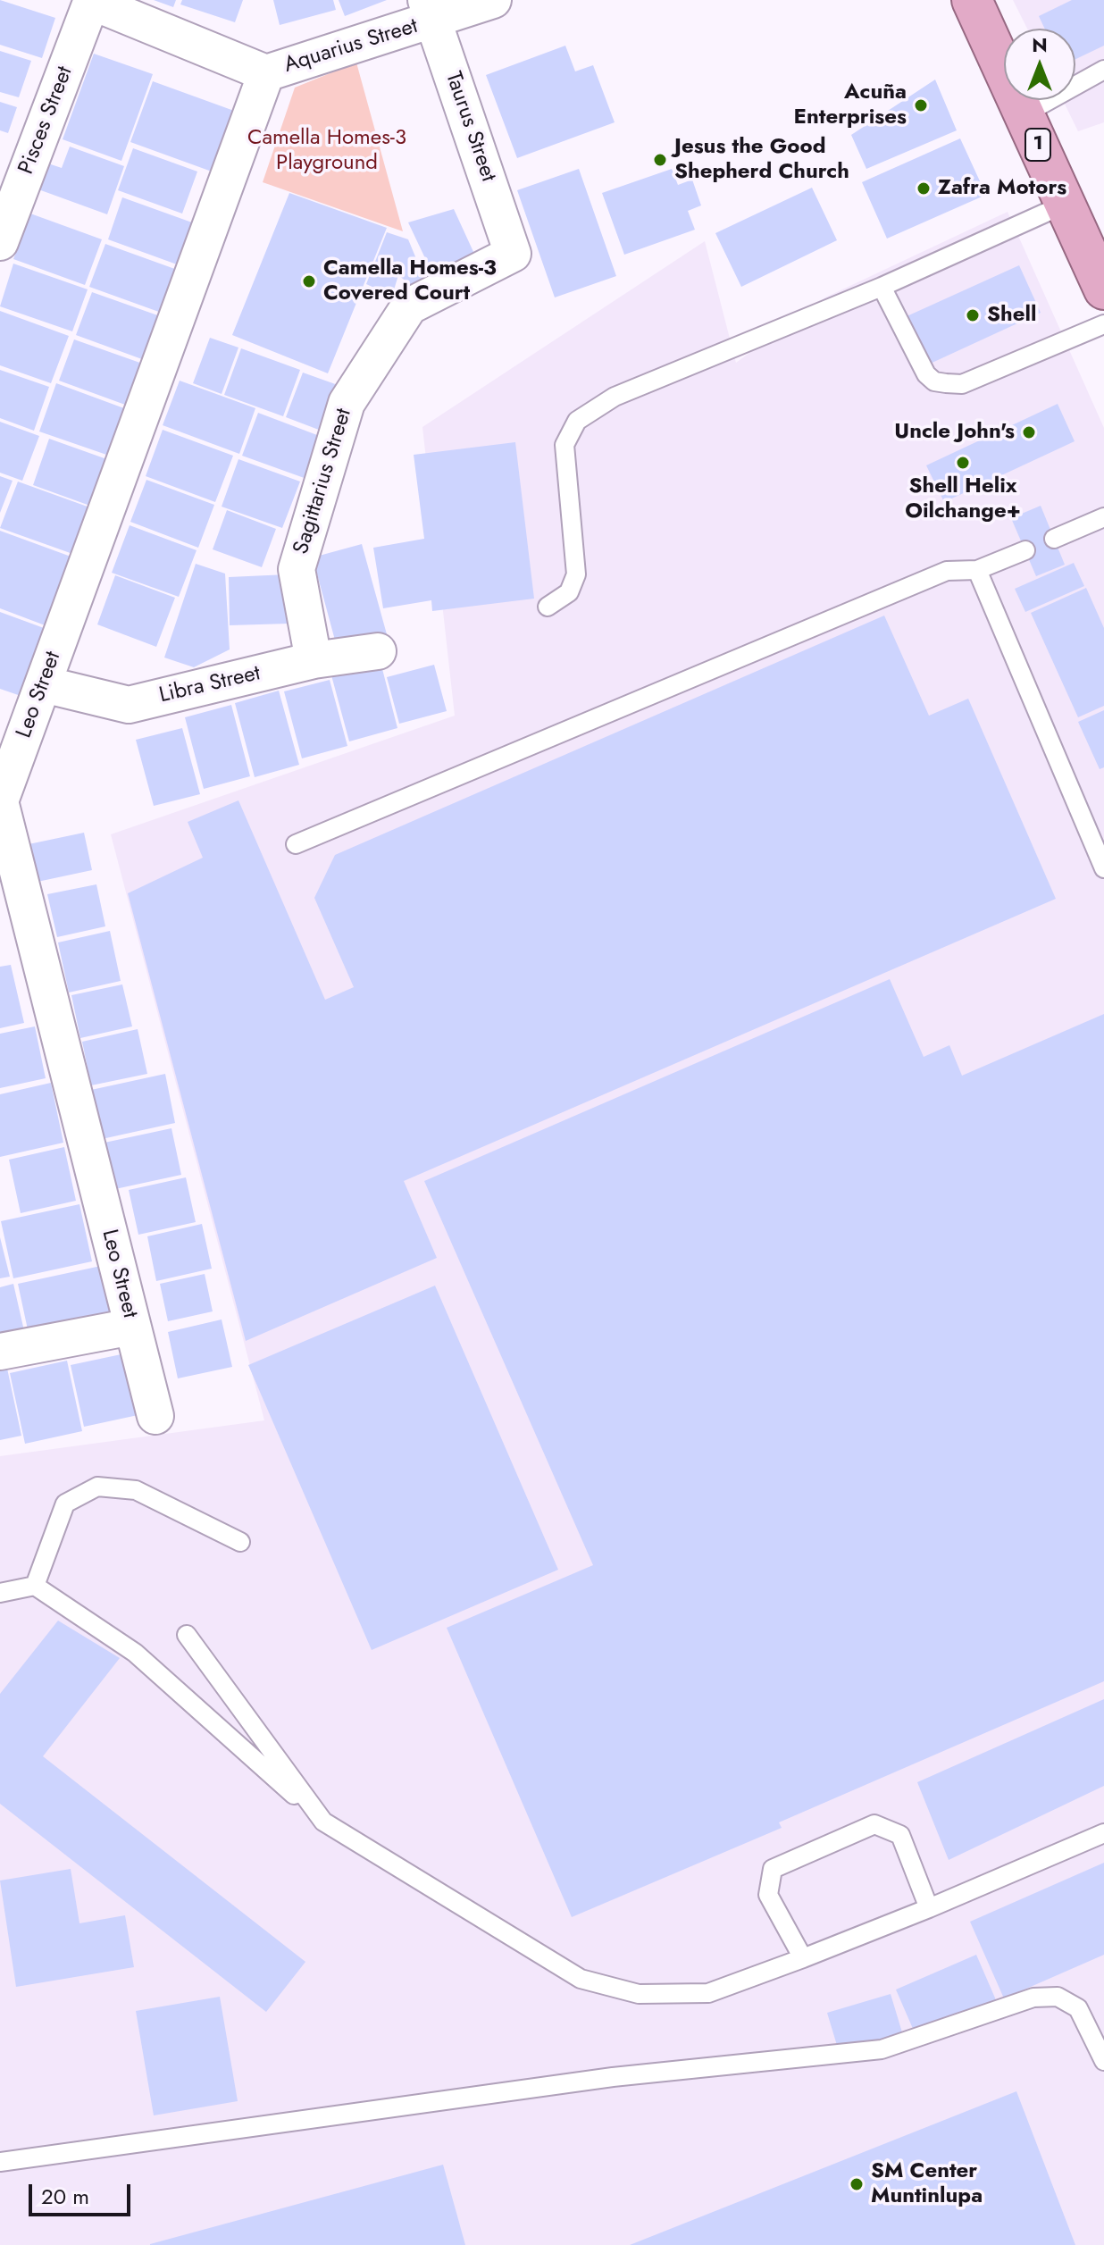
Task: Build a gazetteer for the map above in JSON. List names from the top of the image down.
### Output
{
  "streets": {
    "highway": ["1"],
    "street": [
      "Aquarius Street",
      "Pisces Street",
      "Taurus Street",
      "Sagittarius Street",
      "Libra Street",
      "Leo Street"
    ]
  },
  "crossings": [
    ["Aquarius Street", "Pisces Street"],
    ["Aquarius Street", "Taurus Street"],
    ["Aquarius Street", "Leo Street"],
    ["Taurus Street", "Sagittarius Street"],
    ["Sagittarius Street", "Libra Street"],
    ["Libra Street", "Leo Street"]
  ],
  "parks": ["Camella Homes-3 Playground"],
  "places": [
    "Acuña Enterprises",
    "Jesus the Good Shepherd Church",
    "Zafra Motors",
    "Camella Homes-3 Covered Court",
    "Shell",
    "Uncle John's",
    "Shell Helix Oilchange+",
    "SM Center Muntinlupa"
  ],
  "scale_bar": "20 m",
  "north": "top"
}
